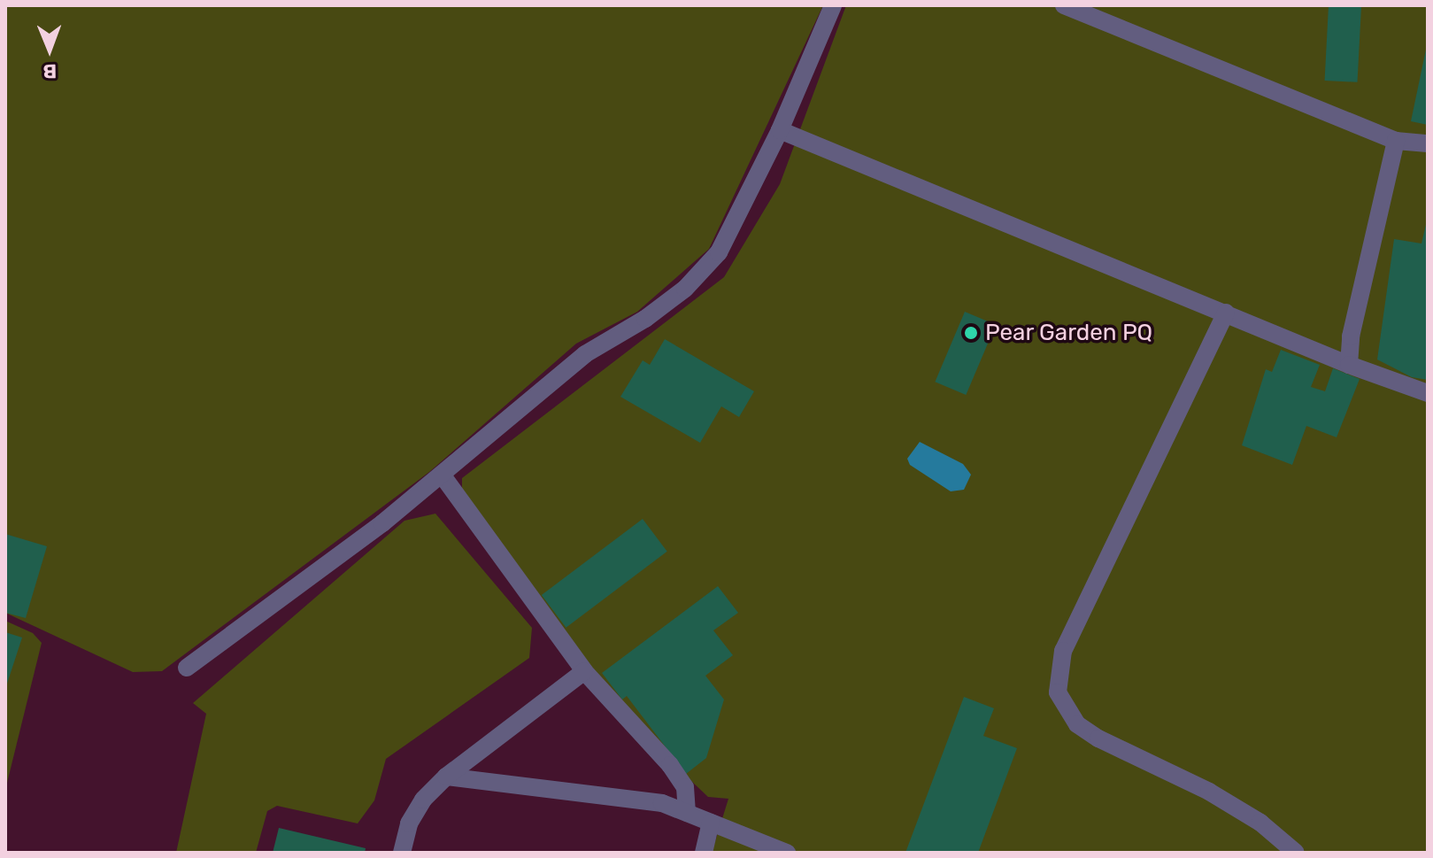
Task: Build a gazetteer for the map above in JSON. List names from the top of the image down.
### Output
{
  "places": ["Pear Garden PQ"],
  "north": "bottom"
}
